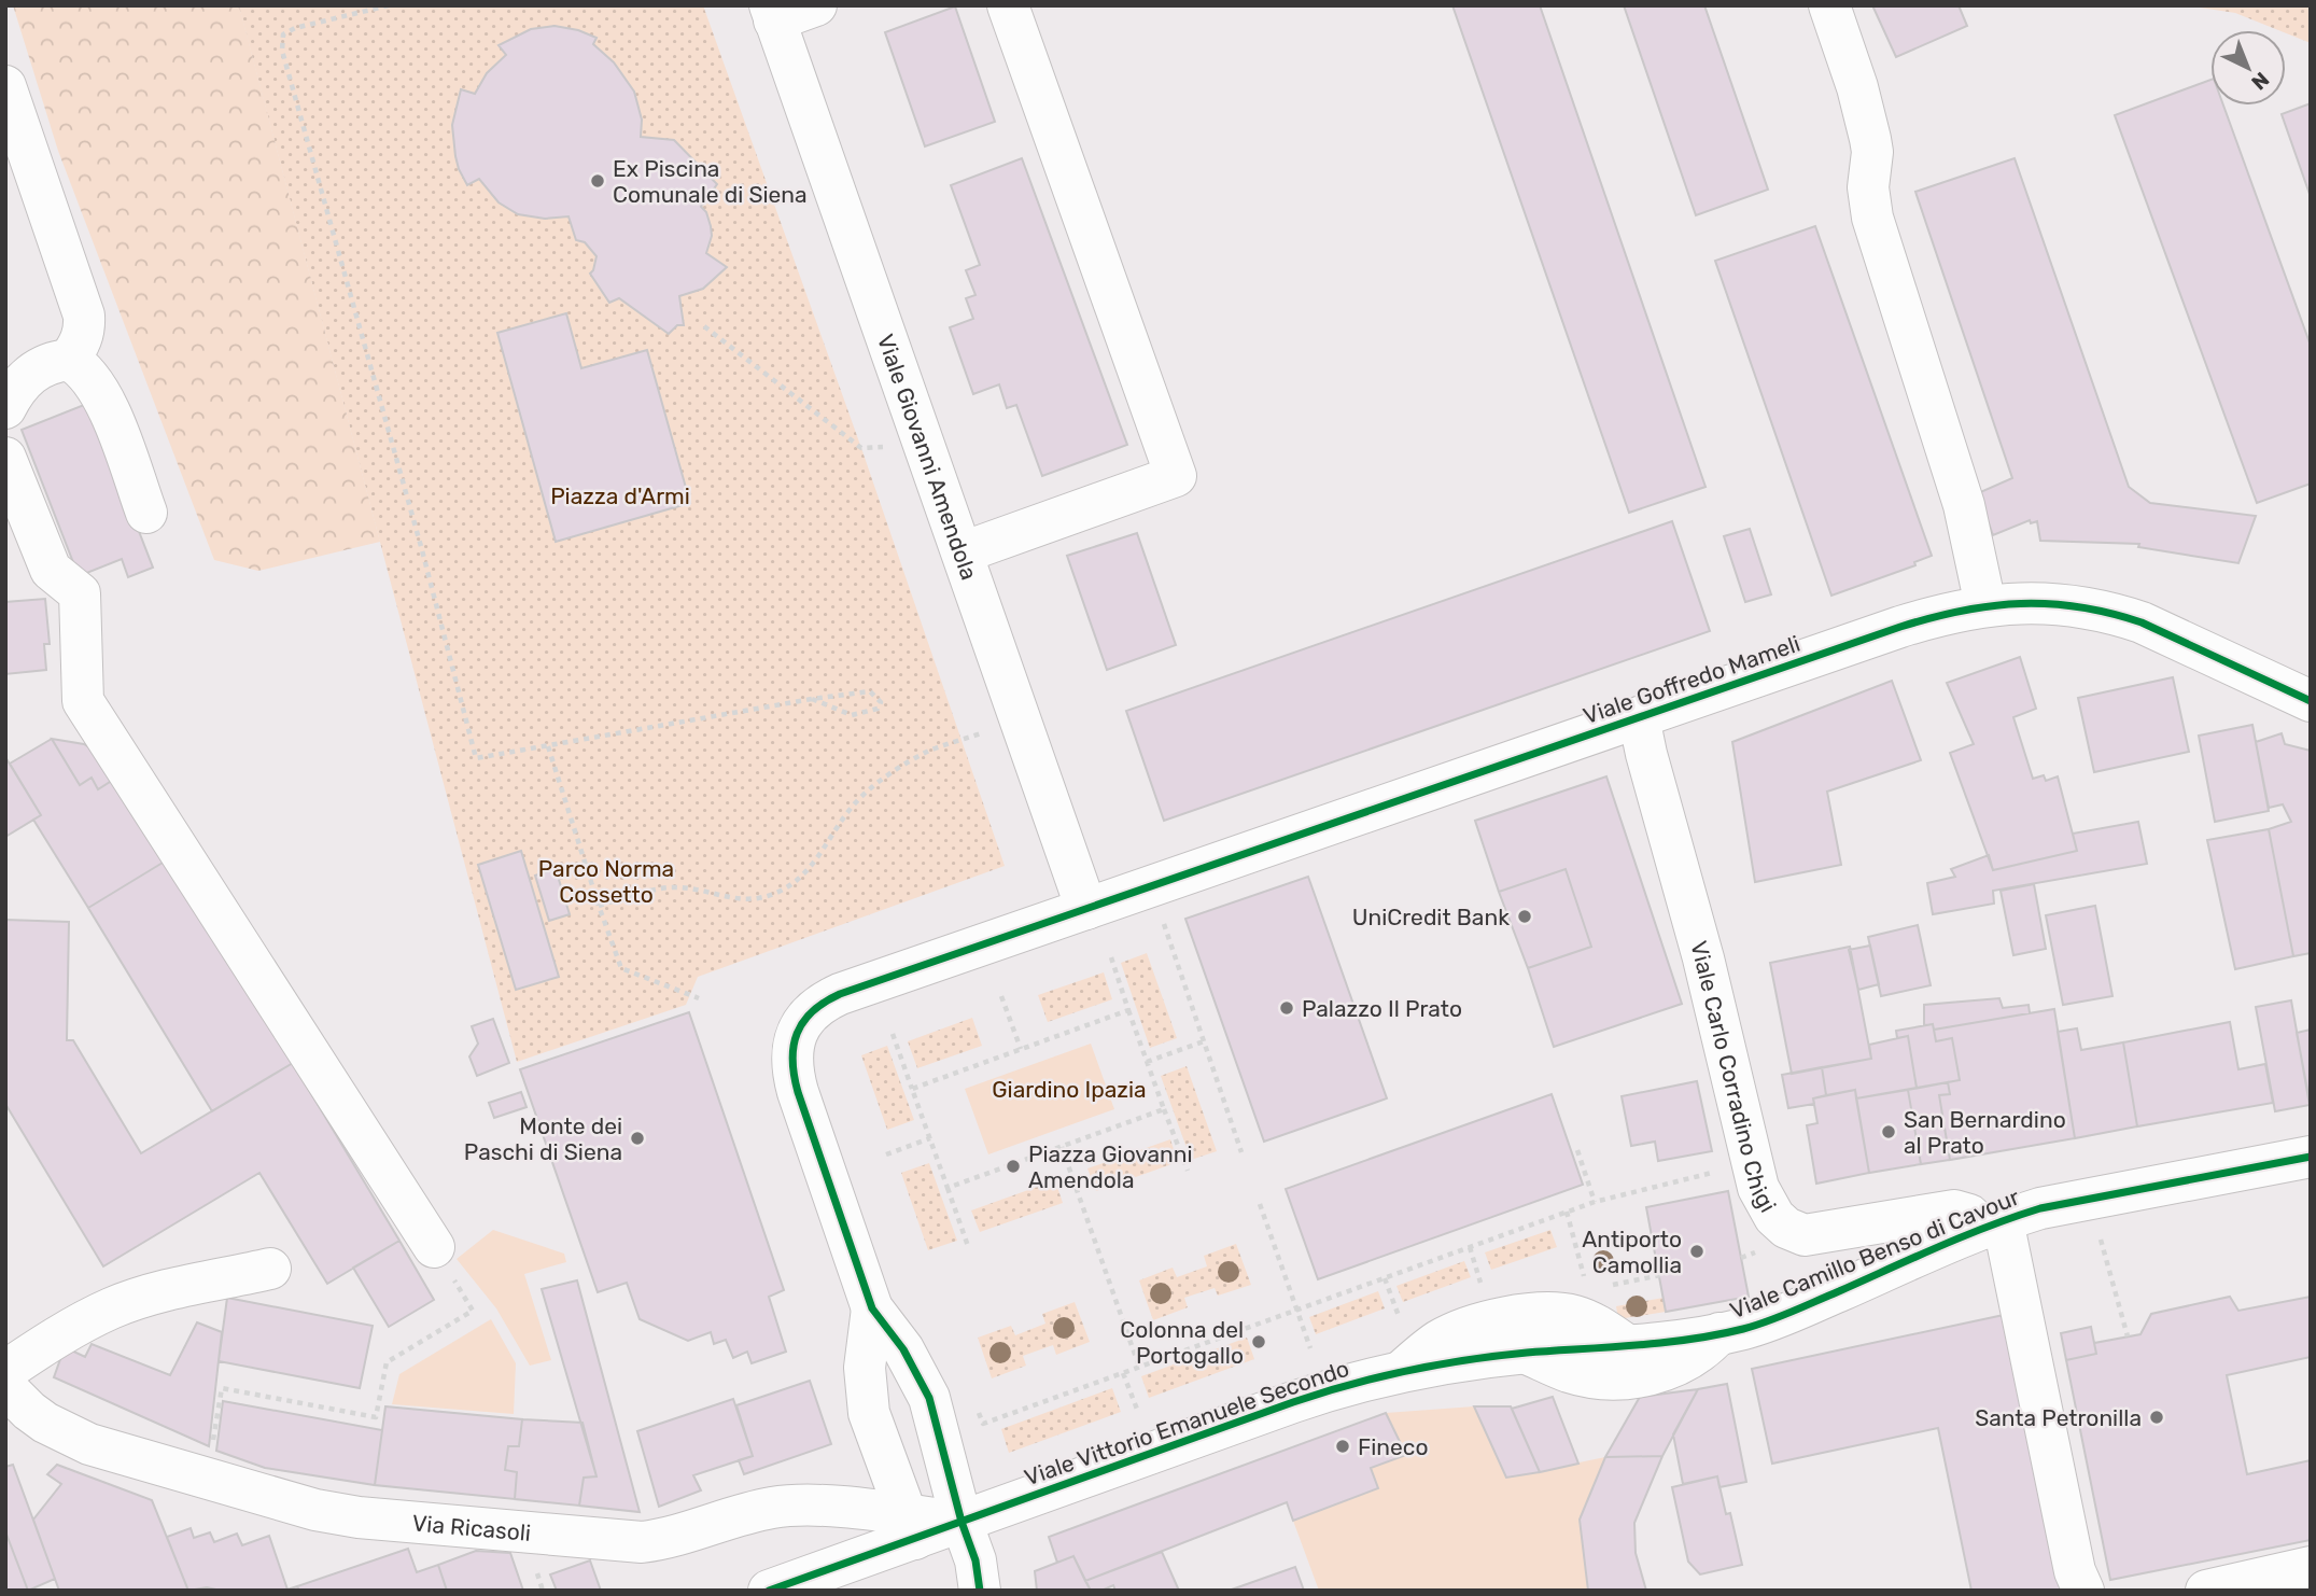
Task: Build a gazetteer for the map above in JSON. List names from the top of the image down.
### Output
{
  "streets": {
    "street": [
      "Viale Giovanni Amendola",
      "Viale Goffredo Mameli",
      "Viale Carlo Corradino Chigi",
      "Viale Camillo Benso di Cavour",
      "Viale Vittorio Emanuele Secondo",
      "Via Ricasoli"
    ]
  },
  "crossings": [
    ["Viale Giovanni Amendola", "Viale Goffredo Mameli"],
    ["Viale Goffredo Mameli", "Viale Carlo Corradino Chigi"],
    ["Viale Carlo Corradino Chigi", "Viale Camillo Benso di Cavour"],
    ["Viale Camillo Benso di Cavour", "Viale Vittorio Emanuele Secondo"],
    ["Viale Vittorio Emanuele Secondo", "Via Ricasoli"]
  ],
  "parks": ["Piazza d'Armi", "Parco Norma Cossetto", "Giardino Ipazia"],
  "places": [
    "Ex Piscina Comunale di Siena",
    "UniCredit Bank",
    "Palazzo Il Prato",
    "San Bernardino al Prato",
    "Monte dei Paschi di Siena",
    "Piazza Giovanni Amendola",
    "Antiporto Camollia",
    "Colonna del Portogallo",
    "Santa Petronilla",
    "Fineco"
  ],
  "north": "bottom right"
}
